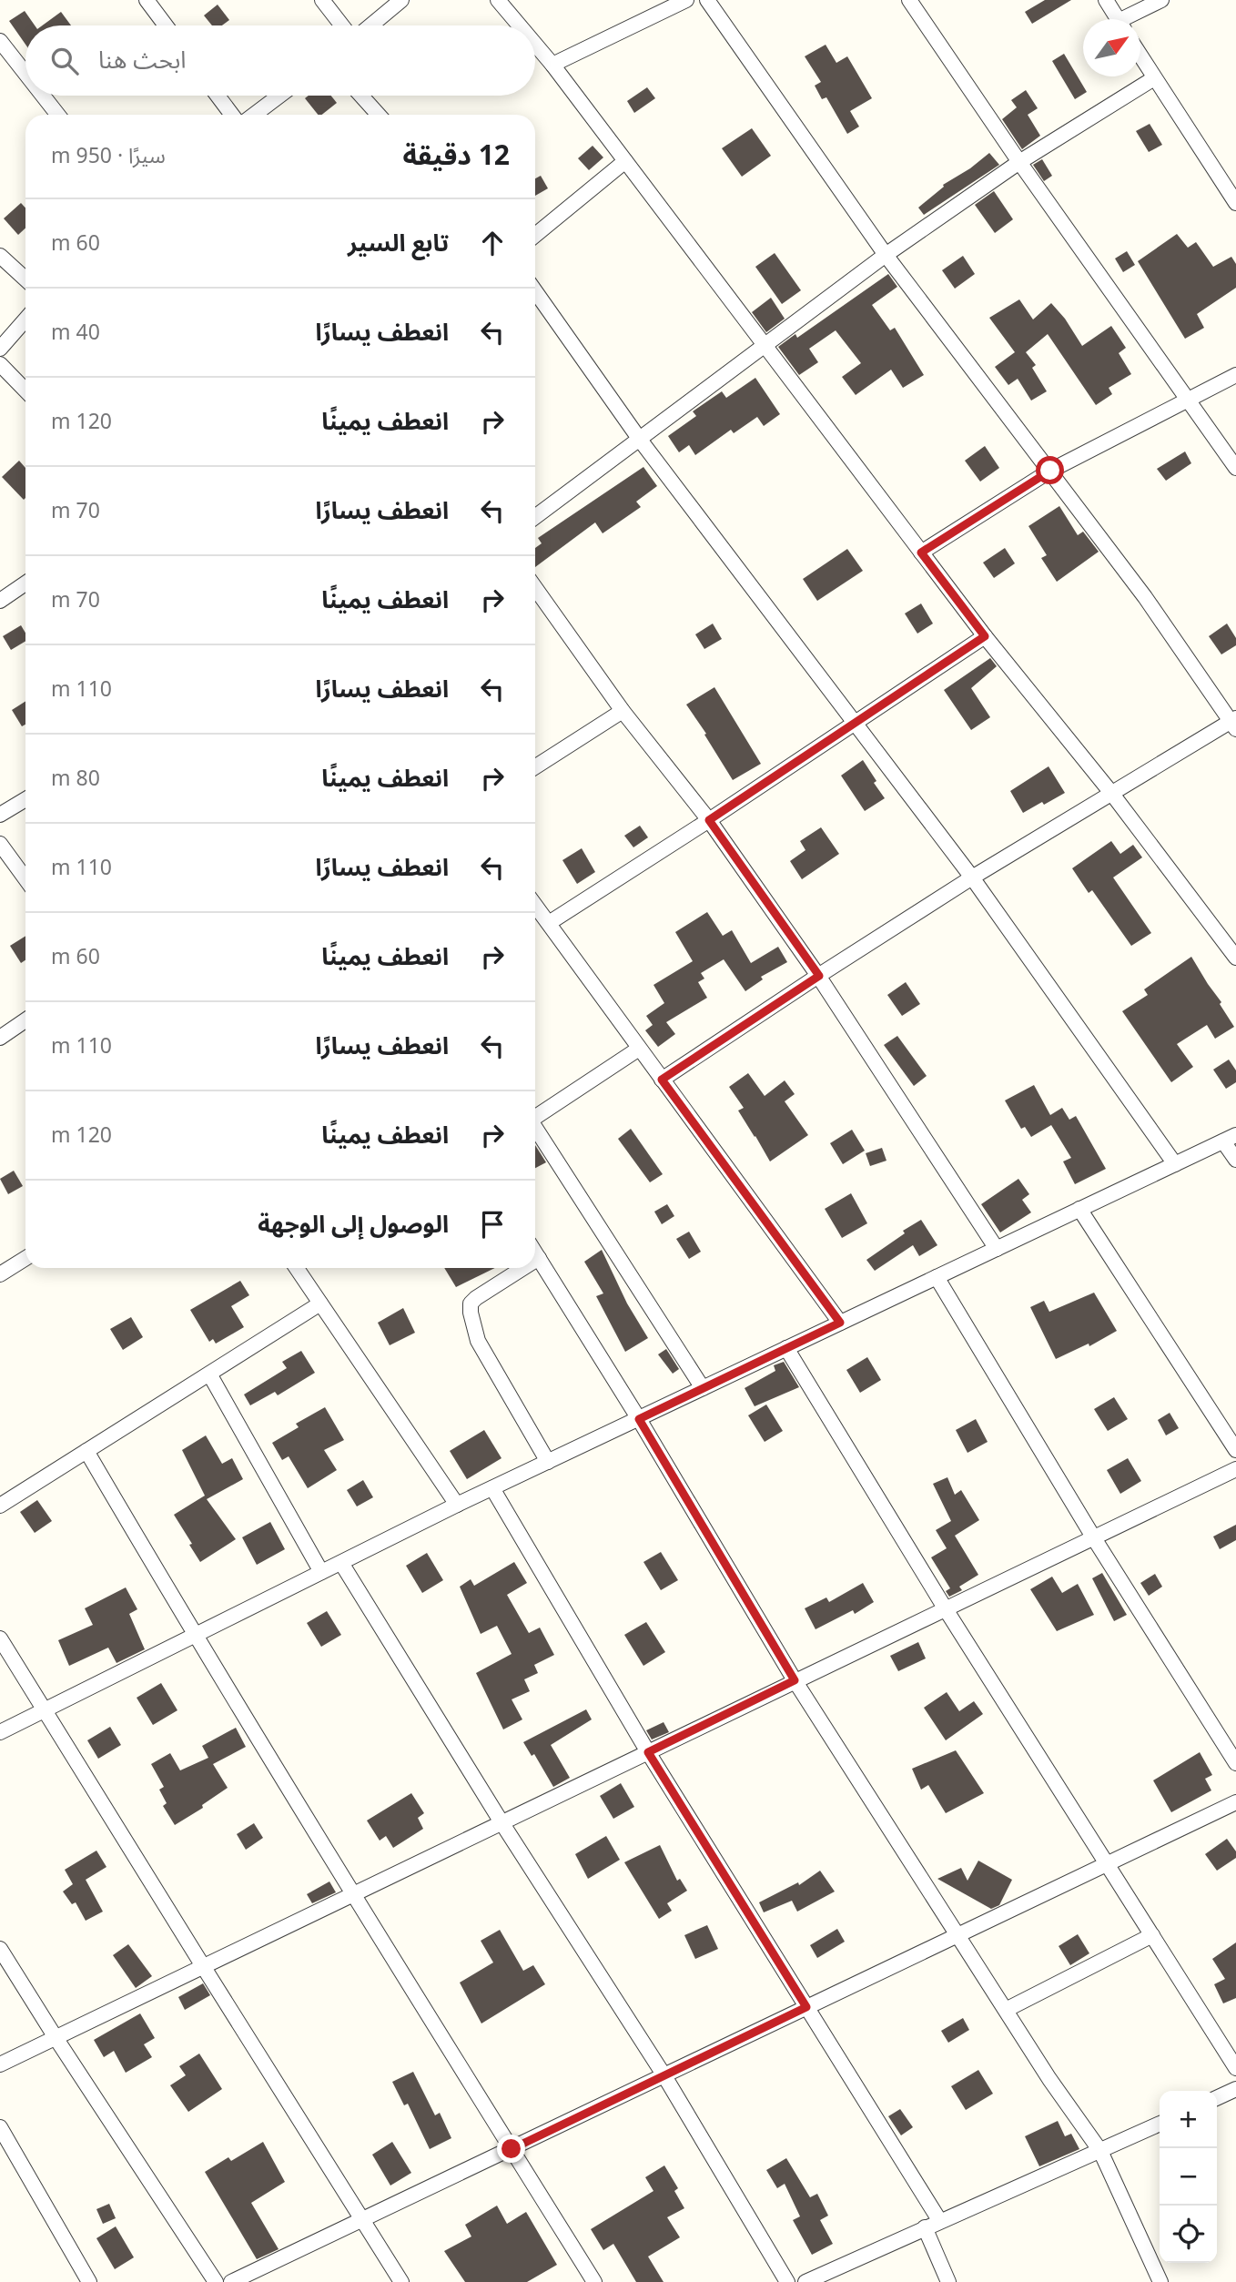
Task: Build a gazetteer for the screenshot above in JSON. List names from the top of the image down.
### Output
{
  "north": "top right",
  "page": {
    "search": "ابحث هنا",
    "heading": ["12 دقيقة", "سيرًا · 950 m"],
    "list": [
      ["تابع السير", "60 m"],
      ["انعطف يسارًا", "40 m"],
      ["انعطف يمينًا", "120 m"],
      ["انعطف يسارًا", "70 m"],
      ["انعطف يمينًا", "70 m"],
      ["انعطف يسارًا", "110 m"],
      ["انعطف يمينًا", "80 m"],
      ["انعطف يسارًا", "110 m"],
      ["انعطف يمينًا", "60 m"],
      ["انعطف يسارًا", "110 m"],
      ["انعطف يمينًا", "120 m"],
      "الوصول إلى الوجهة"
    ],
    "map_buttons": ["+", "−"]
  }
}
